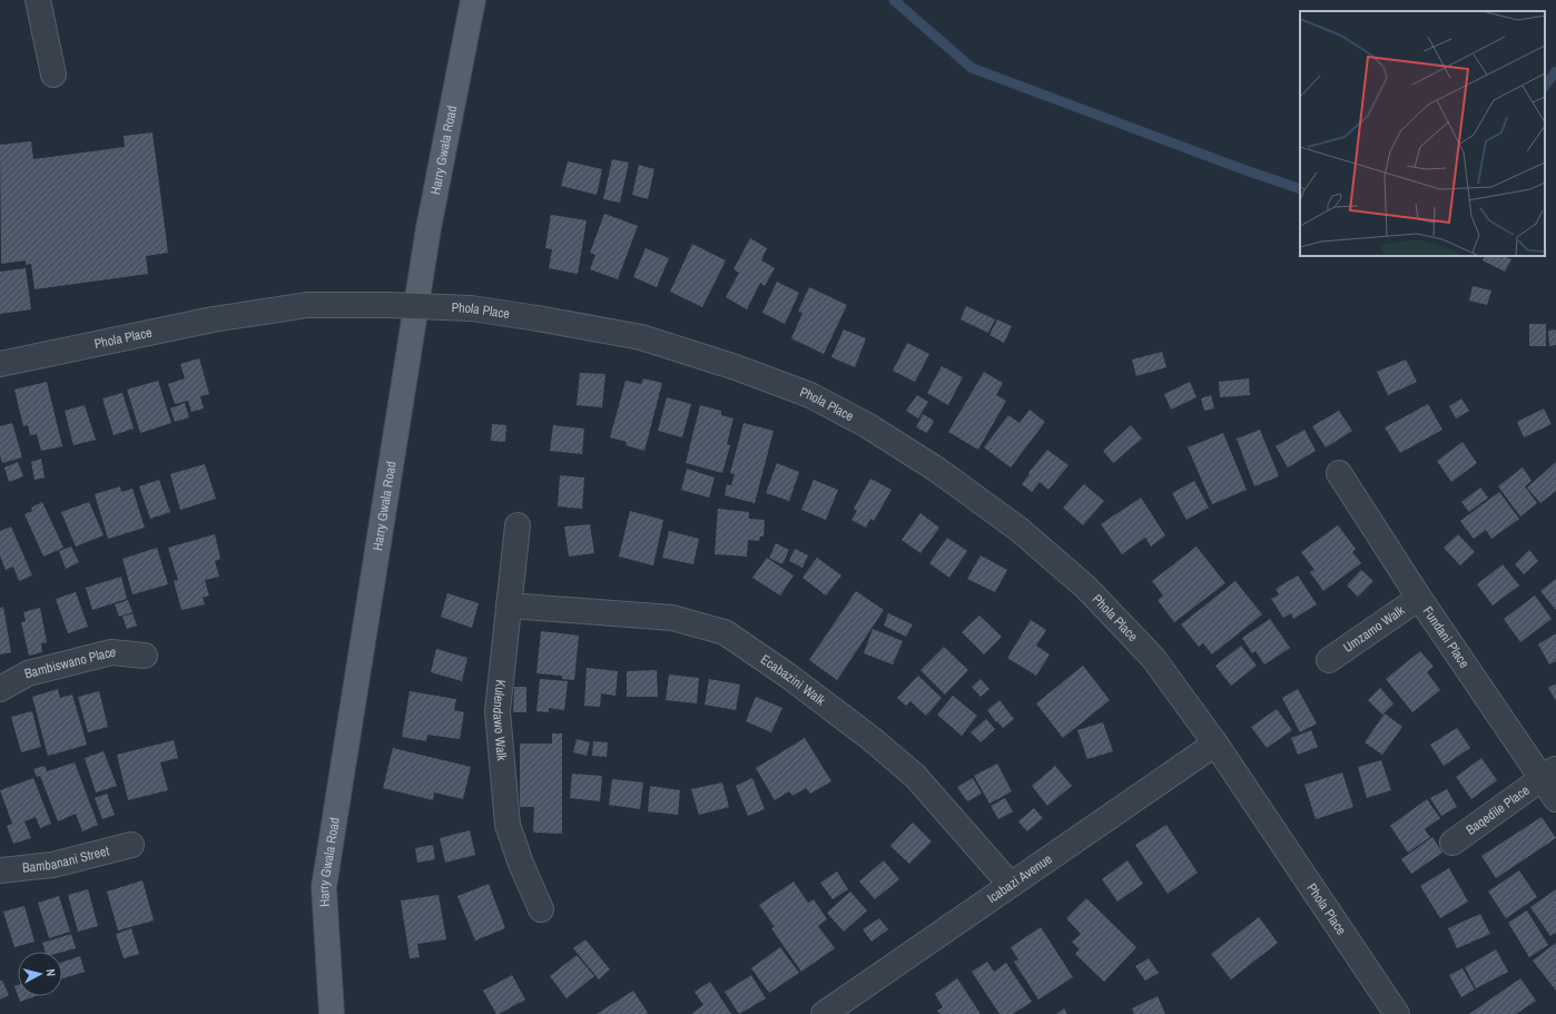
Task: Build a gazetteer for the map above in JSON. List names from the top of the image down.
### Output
{
  "streets": {
    "main road": ["Harry Gwala Road"],
    "street": [
      "Phola Place",
      "Umzamo Walk",
      "Fundani Place",
      "Bambiswano Place",
      "Ecabazini Walk",
      "Kulendawo Walk",
      "Baqedile Place",
      "Bambanani Street",
      "Icabazi Avenue"
    ]
  },
  "crossings": [
    ["Phola Place", "Icabazi Avenue"],
    ["Umzamo Walk", "Fundani Place"],
    ["Fundani Place", "Baqedile Place"],
    ["Ecabazini Walk", "Kulendawo Walk"],
    ["Ecabazini Walk", "Icabazi Avenue"]
  ],
  "north": "right"
}
